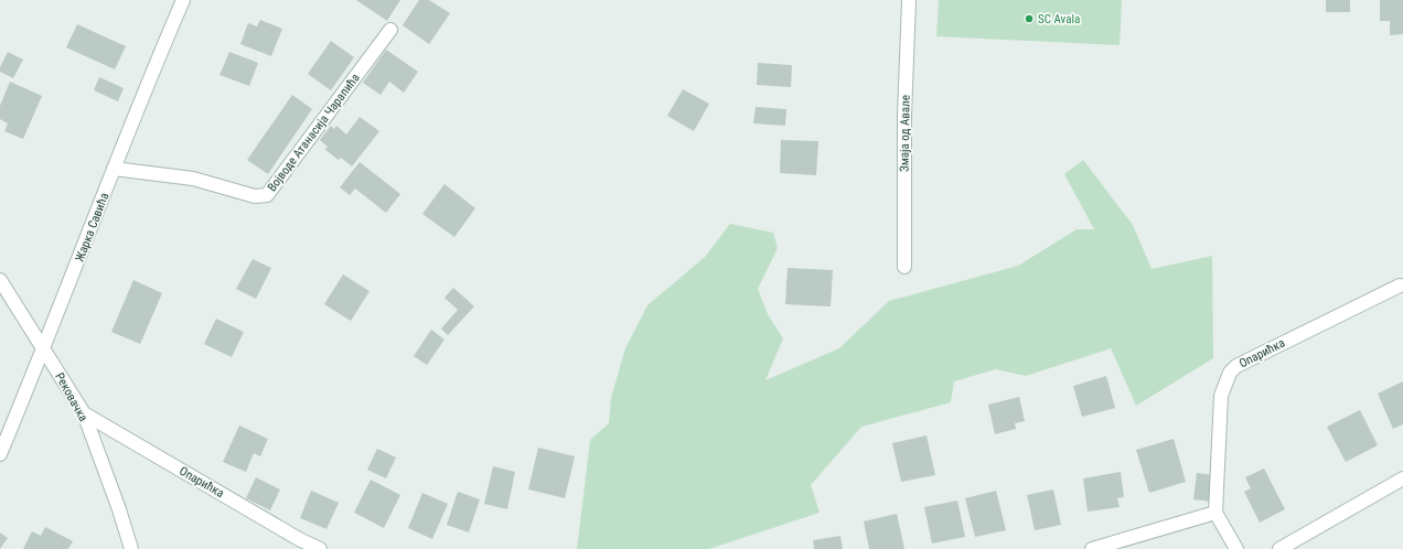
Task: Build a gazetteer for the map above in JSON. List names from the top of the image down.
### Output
{
  "streets": {
    "street": [
      "Војводе Атанасија Чарапића",
      "Змаја од Авале",
      "Жарка Савића",
      "Опарићка",
      "Рековачка"
    ]
  },
  "crossings": [
    ["Војводе Атанасија Чарапића", "Жарка Савића"],
    ["Жарка Савића", "Рековачка"],
    ["Опарићка", "Рековачка"]
  ],
  "places": ["SC Avala"]
}
